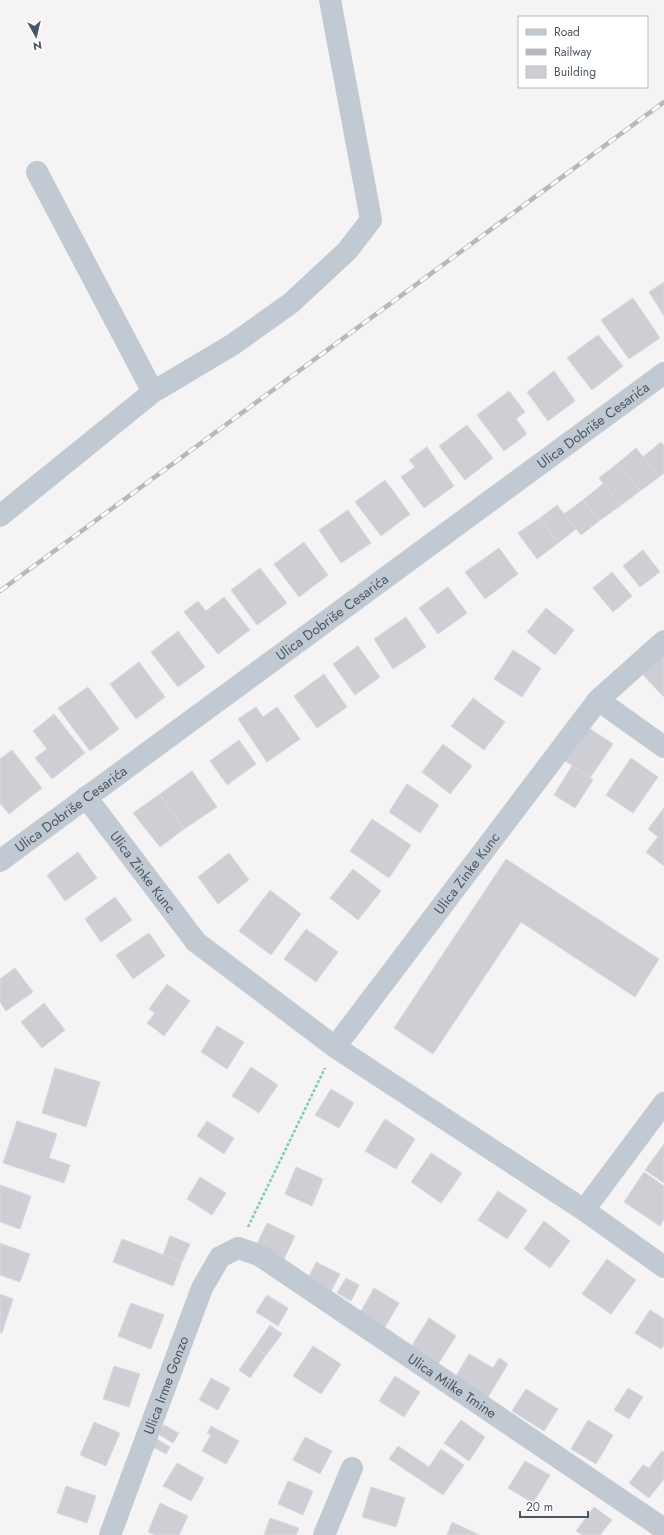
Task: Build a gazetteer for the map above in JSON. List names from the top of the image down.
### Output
{
  "streets": {
    "street": [
      "Ulica Dobriše Cesarića",
      "Ulica Zinke Kunc",
      "Ulica Irme Gonzo",
      "Ulica Milke Tmine"
    ]
  },
  "crossings": [
    ["Ulica Dobriše Cesarića", "Ulica Zinke Kunc"],
    ["Ulica Irme Gonzo", "Ulica Milke Tmine"]
  ],
  "legend": ["Road", "Railway", "Building"],
  "scale_bar": "20 m",
  "north": "bottom"
}
